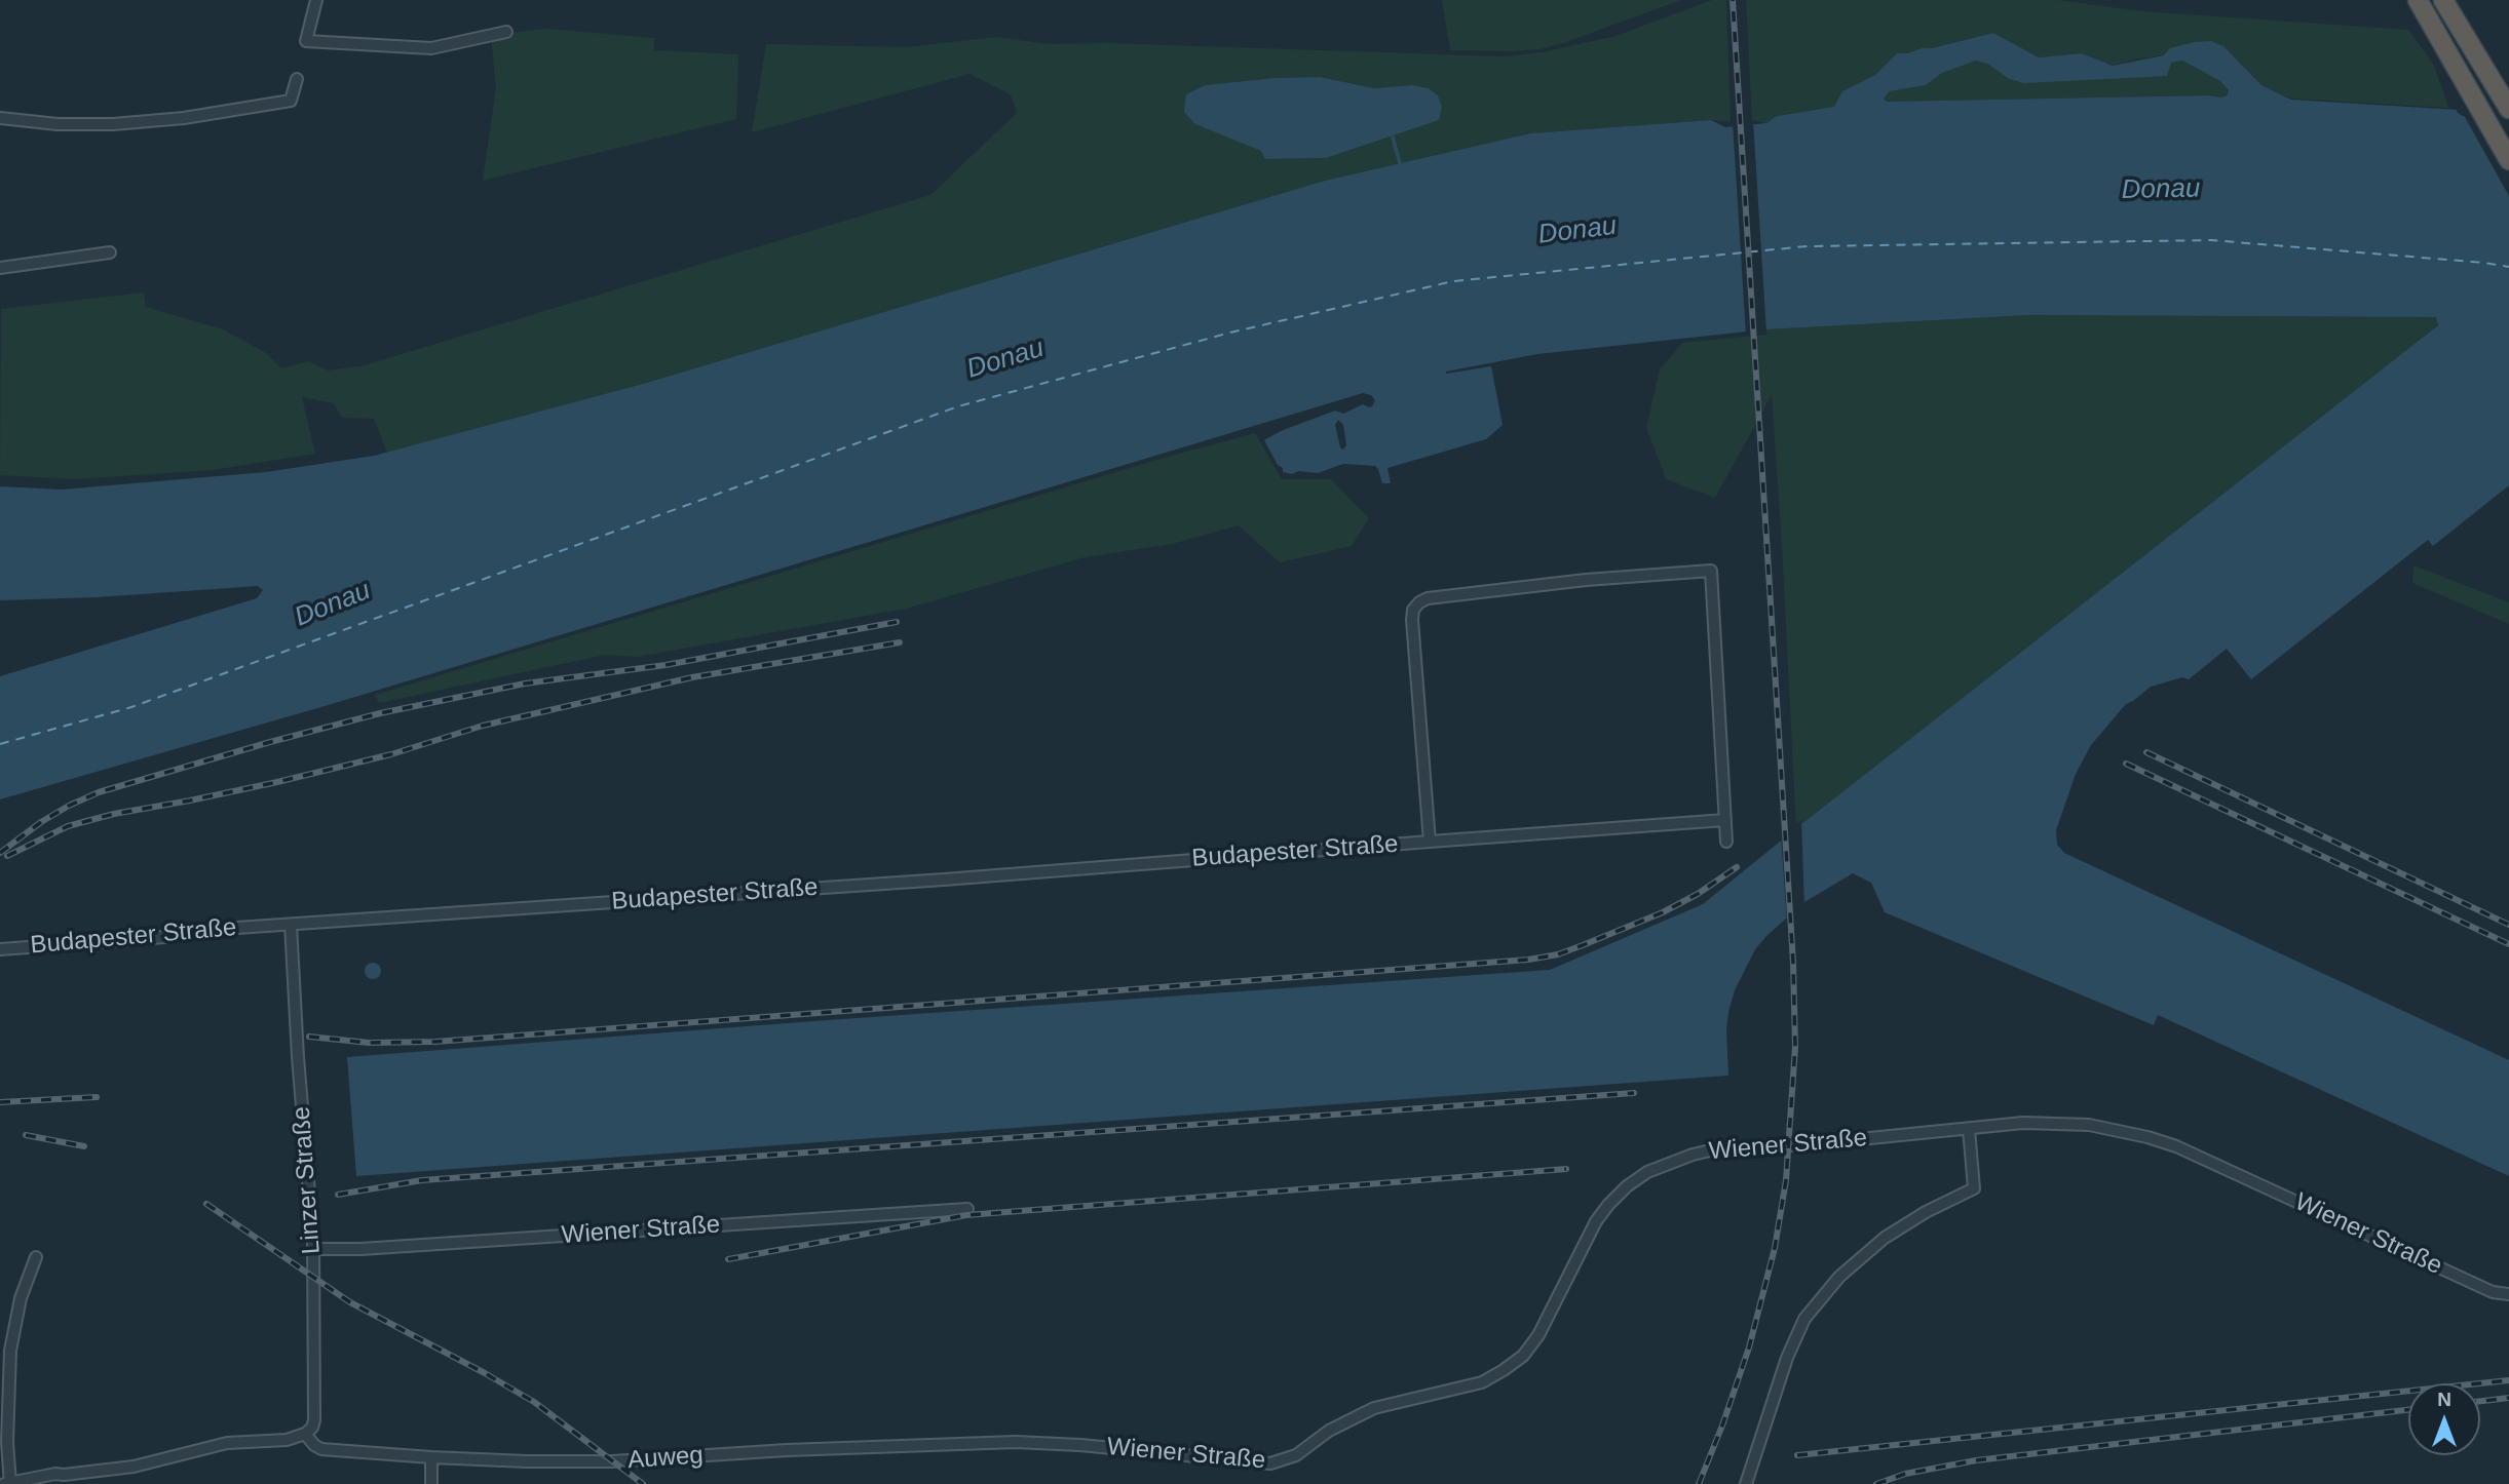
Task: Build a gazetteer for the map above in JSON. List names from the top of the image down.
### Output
{
  "streets": {
    "street": [
      "Budapester Straße",
      "Wiener Straße",
      "Linzer Straße",
      "Auweg"
    ]
  },
  "crossings": [
    ["Budapester Straße", "Linzer Straße"],
    ["Wiener Straße", "Linzer Straße"],
    ["Wiener Straße", "Auweg"],
    ["Linzer Straße", "Auweg"]
  ],
  "water": ["Donau"],
  "north": "top"
}
